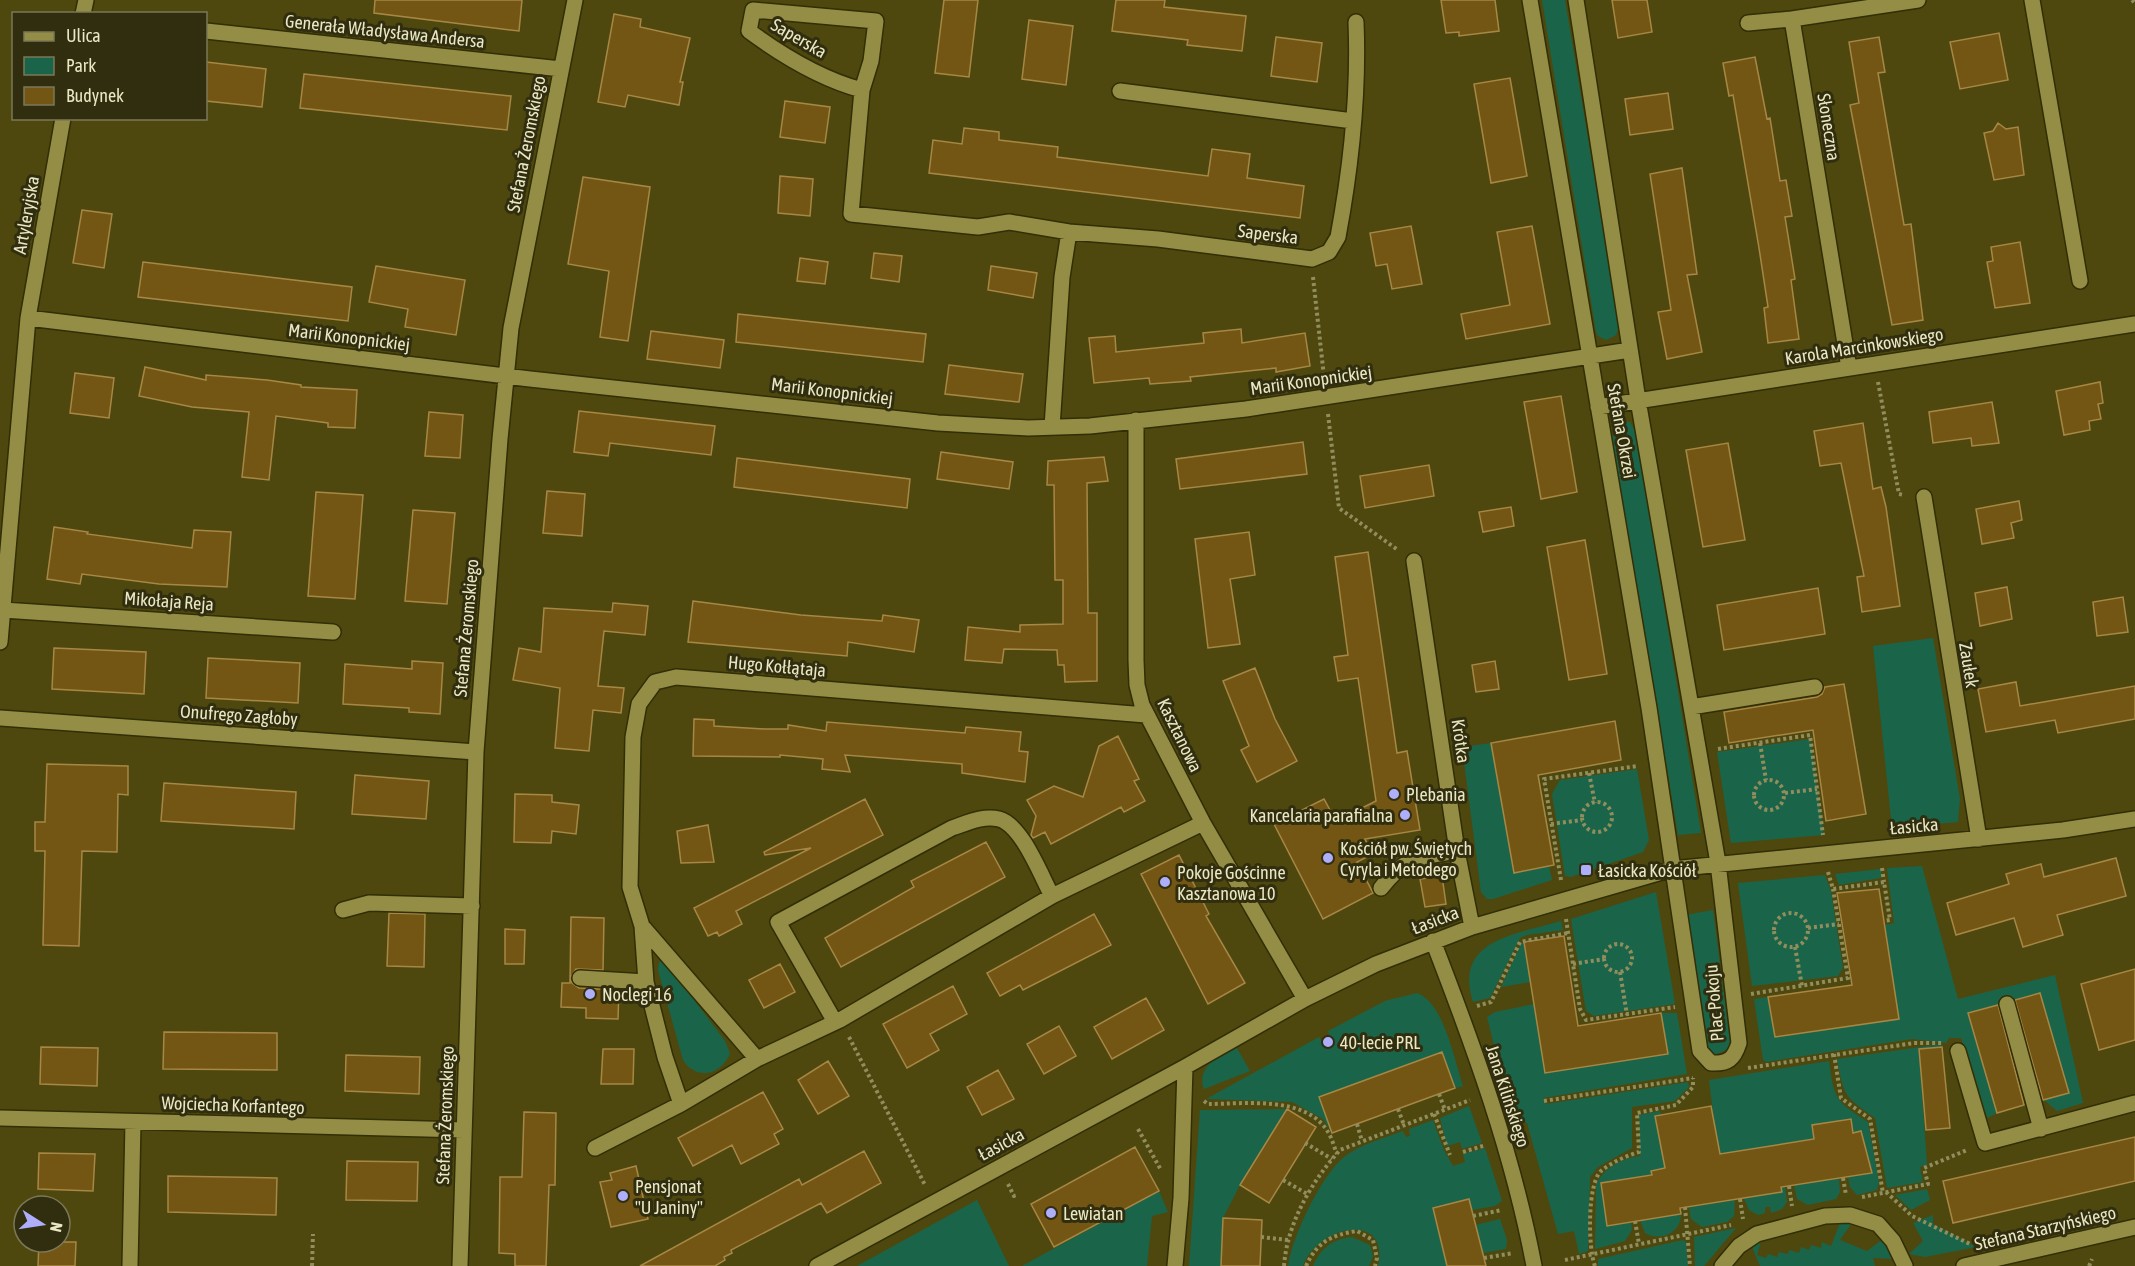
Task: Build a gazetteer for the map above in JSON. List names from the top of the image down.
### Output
{
  "streets": {
    "street": [
      "Generała Władysława Andersa",
      "Saperska",
      "Słoneczna",
      "Stefana Żeromskiego",
      "Artyleryjska",
      "Marii Konopnickiej",
      "Karola Marcinkowskiego",
      "Stefana Okrzei",
      "Mikołaja Reja",
      "Zaułek",
      "Hugo Kołłątaja",
      "Onufrego Zagłoby",
      "Kasztanowa",
      "Krótka",
      "Łasicka",
      "Plac Pokoju",
      "Jana Kilińskiego",
      "Wojciecha Korfantego",
      "Stefana Starzyńskiego"
    ]
  },
  "crossings": [
    ["Generała Władysława Andersa", "Stefana Żeromskiego"],
    ["Słoneczna", "Karola Marcinkowskiego"],
    ["Stefana Żeromskiego", "Marii Konopnickiej"],
    ["Stefana Żeromskiego", "Onufrego Zagłoby"],
    ["Stefana Żeromskiego", "Wojciecha Korfantego"],
    ["Artyleryjska", "Marii Konopnickiej"],
    ["Artyleryjska", "Mikołaja Reja"],
    ["Marii Konopnickiej", "Stefana Okrzei"],
    ["Marii Konopnickiej", "Kasztanowa"],
    ["Karola Marcinkowskiego", "Stefana Okrzei"],
    ["Stefana Okrzei", "Łasicka"],
    ["Stefana Okrzei", "Plac Pokoju"],
    ["Zaułek", "Łasicka"],
    ["Hugo Kołłątaja", "Kasztanowa"],
    ["Kasztanowa", "Łasicka"],
    ["Krótka", "Łasicka"],
    ["Łasicka", "Plac Pokoju"],
    ["Łasicka", "Jana Kilińskiego"]
  ],
  "places": {
    "other": [
      "Plebania",
      "Kancelaria parafialna",
      "Kościół pw. Świętych Cyryla i Metodego",
      "Pokoje Gościnne Kasztanowa 10",
      "Noclegi 16",
      "40-lecie PRL",
      "Pensjonat \"U Janiny\"",
      "Lewiatan"
    ],
    "transit": ["Łasicka Kościół"]
  },
  "legend": ["Ulica", "Park", "Budynek"],
  "north": "right"
}
